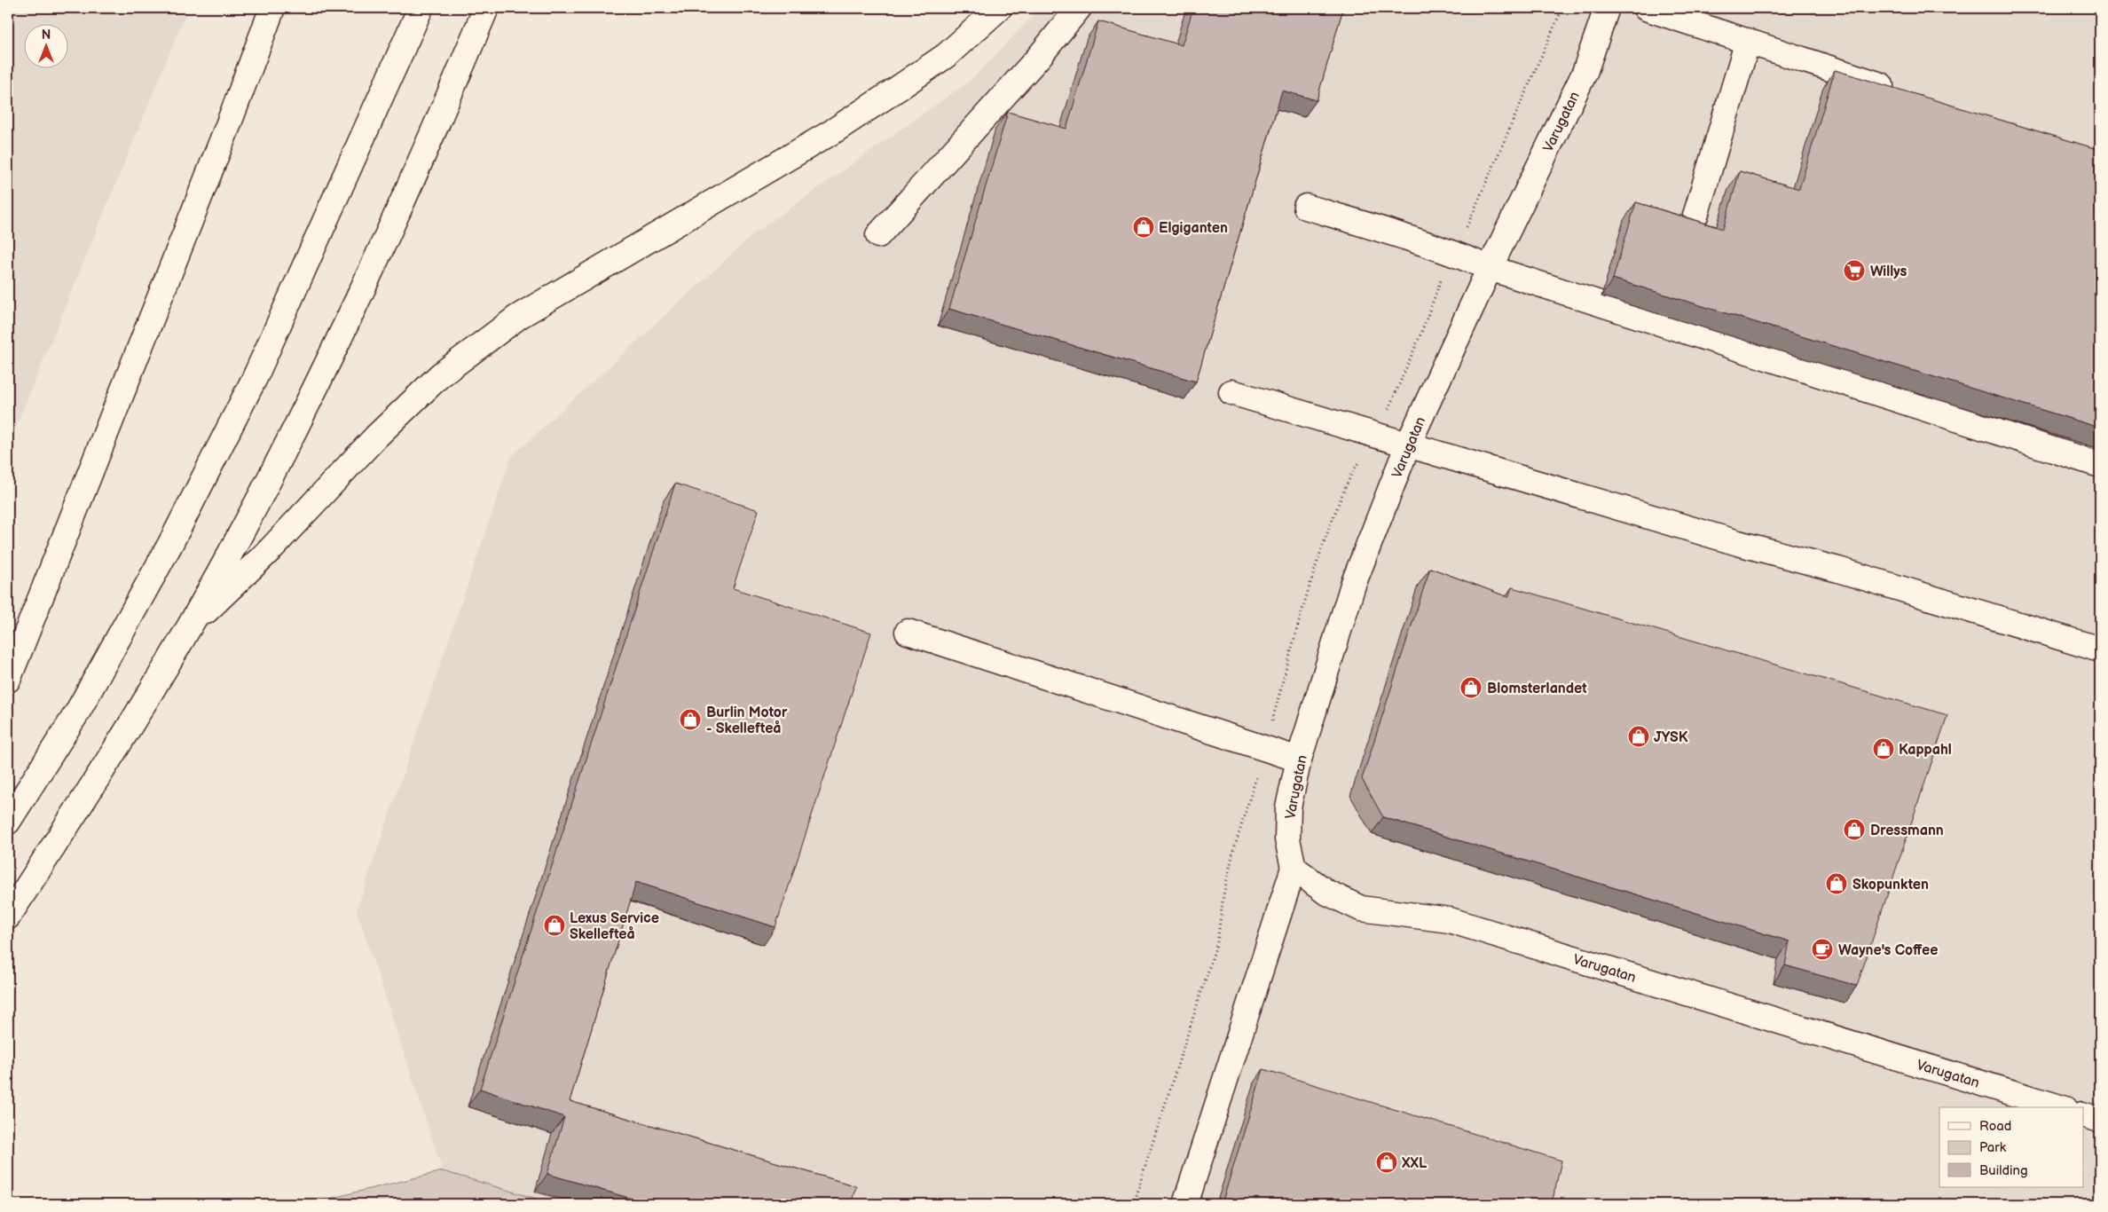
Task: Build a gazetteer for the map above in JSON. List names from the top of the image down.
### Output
{
  "streets": {
    "main road": ["Varugatan"]
  },
  "places": {
    "shop": [
      "Elgiganten",
      "Blomsterlandet",
      "Burlin Motor - Skellefteå",
      "JYSK",
      "Kappahl",
      "Dressmann",
      "Skopunkten",
      "Lexus Service Skellefteå",
      "XXL"
    ],
    "supermarket": ["Willys"],
    "cafe": ["Wayne's Coffee"]
  },
  "legend": ["Road", "Park", "Building"],
  "north": "top"
}
